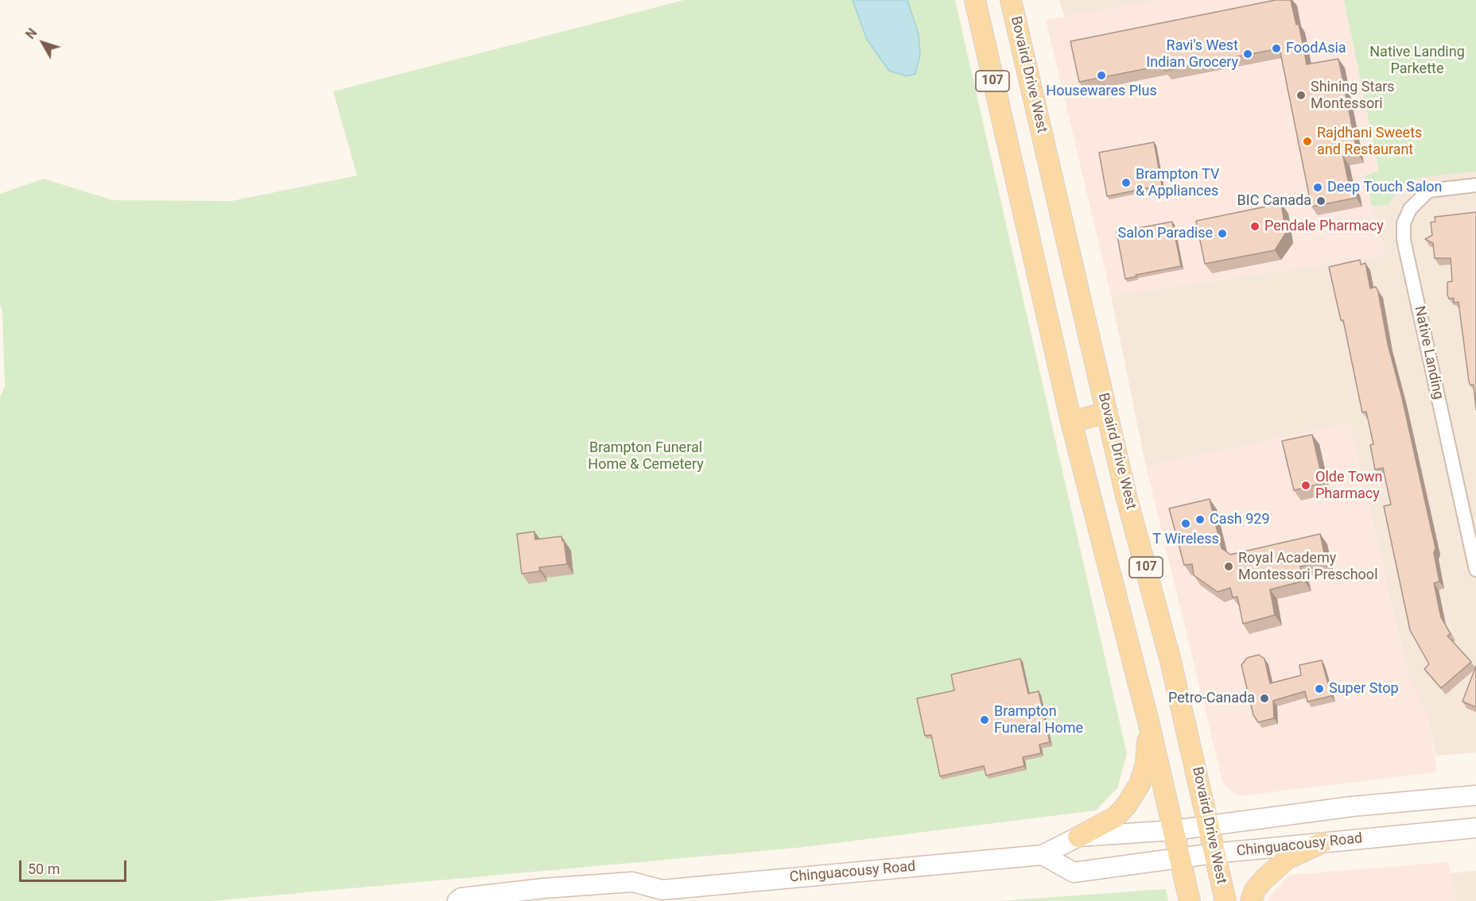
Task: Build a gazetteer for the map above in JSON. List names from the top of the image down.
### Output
{
  "streets": {
    "main road": ["Bovaird Drive West", "107", "Chinguacousy Road"],
    "street": ["Native Landing"]
  },
  "crossings": [
    ["Bovaird Drive West", "Chinguacousy Road"],
    ["107", "Chinguacousy Road"]
  ],
  "parks": ["Native Landing Parkette", "Brampton Funeral Home & Cemetery"],
  "places": [
    "FoodAsia",
    "Ravi's West Indian Grocery",
    "Housewares Plus",
    "Shining Stars Montessori",
    "Rajdhani Sweets and Restaurant",
    "Brampton TV & Appliances",
    "Deep Touch Salon",
    "BIC Canada",
    "Pendale Pharmacy",
    "Salon Paradise",
    "Olde Town Pharmacy",
    "Cash 929",
    "T Wireless",
    "Royal Academy Montessori Preschool",
    "Super Stop",
    "Petro-Canada",
    "Brampton Funeral Home"
  ],
  "scale_bar": "50 m",
  "north": "top left"
}
